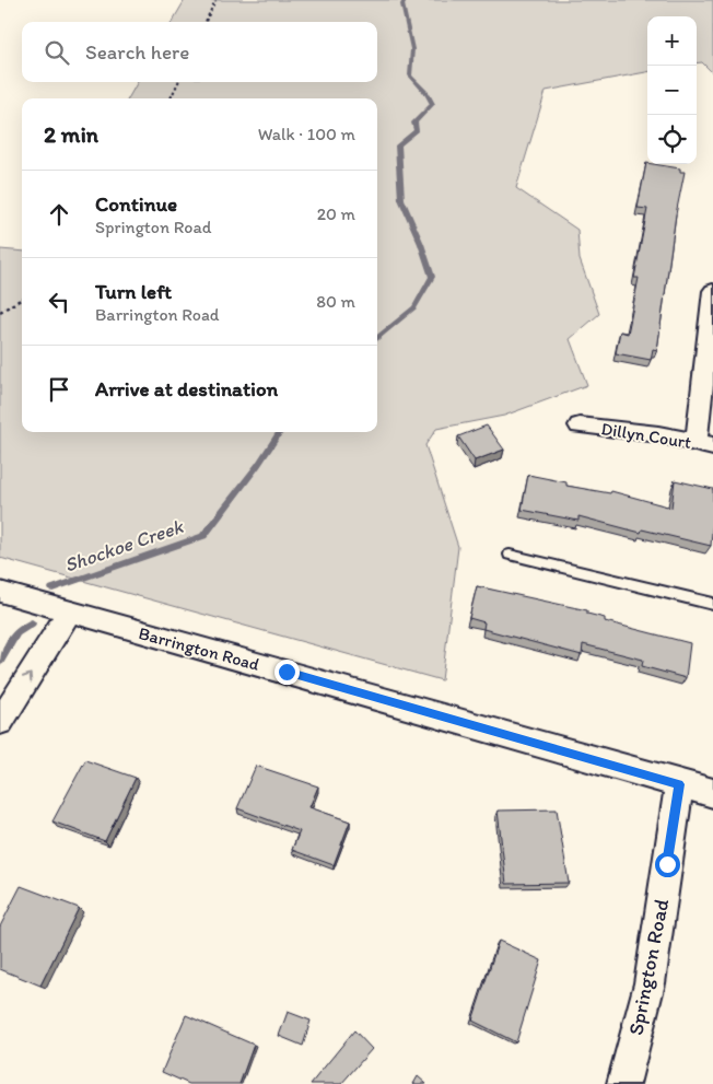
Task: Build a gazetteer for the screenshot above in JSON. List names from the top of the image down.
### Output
{
  "streets": {
    "street": ["Dillyn Court", "Barrington Road", "Springton Road"]
  },
  "crossings": [
    ["Barrington Road", "Springton Road"]
  ],
  "water": ["Shockoe Creek"],
  "page": {
    "map_buttons": ["+", "−"],
    "search": "Search here",
    "heading": ["2 min", "Walk · 100 m"],
    "list": [
      ["Continue", "Springton Road", "20 m"],
      ["Turn left", "Barrington Road", "80 m"],
      "Arrive at destination"
    ]
  }
}
